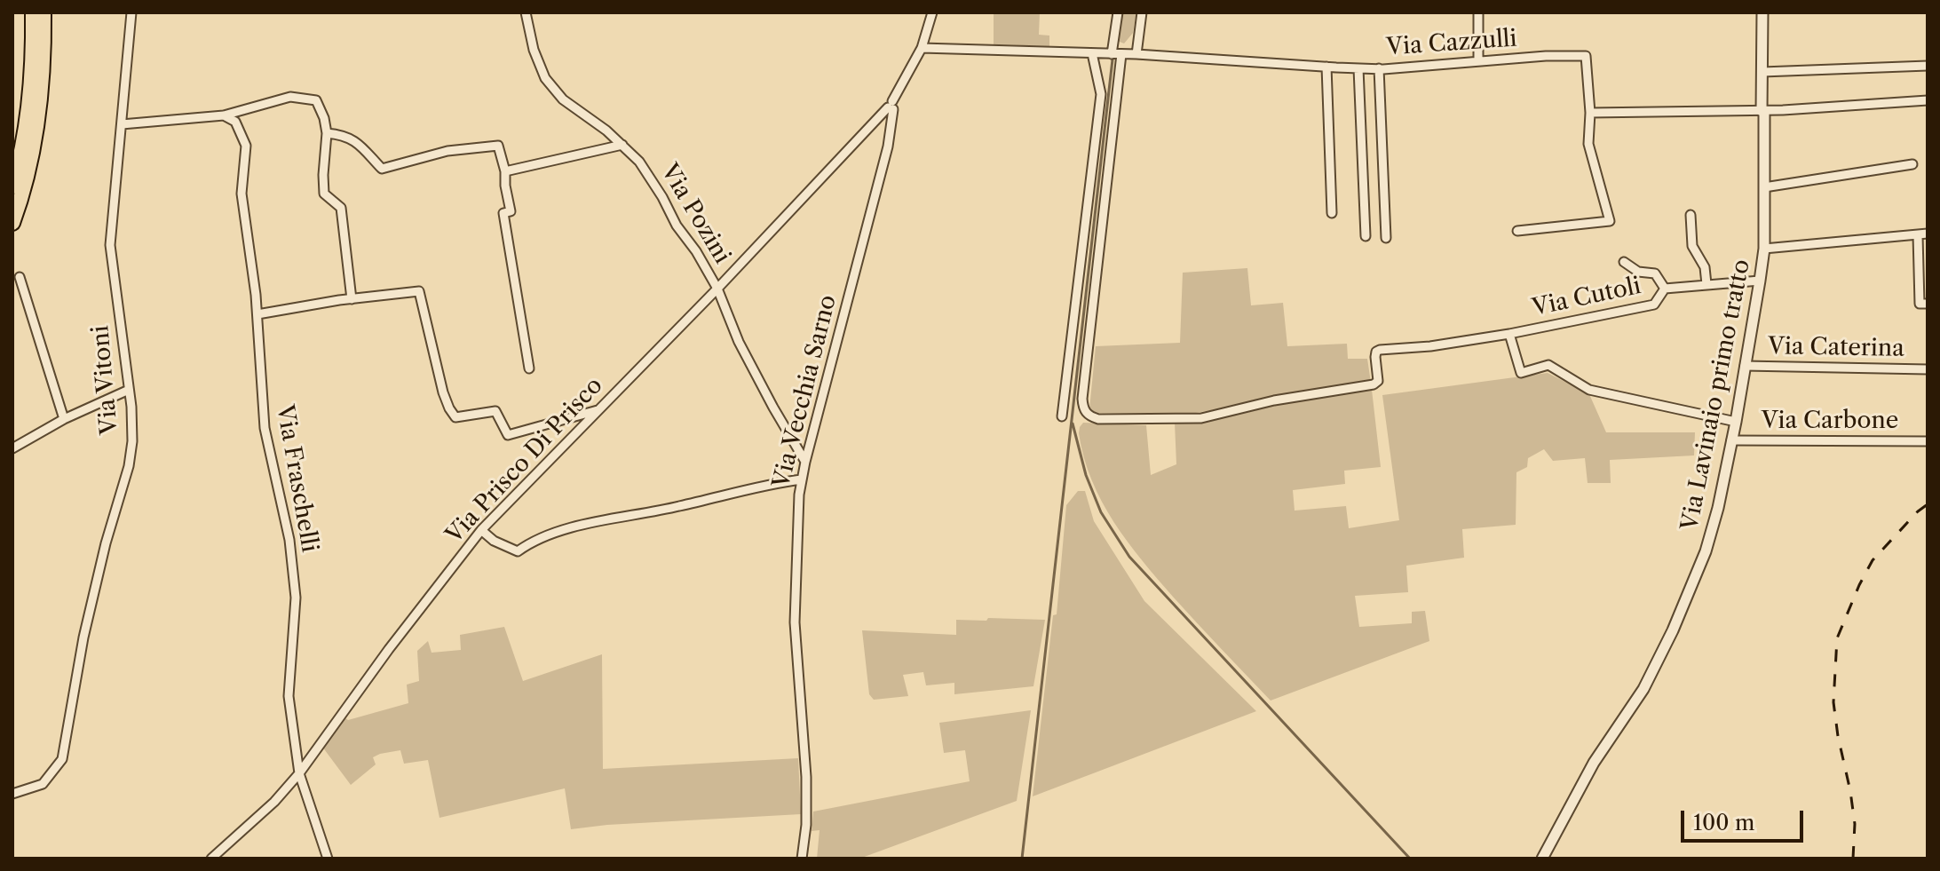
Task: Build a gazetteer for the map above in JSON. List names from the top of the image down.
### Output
{
  "streets": {
    "street": [
      "Via Cazzulli",
      "Via Pozini",
      "Via Cutoli",
      "Via Caterina",
      "Via Vitoni",
      "Via Vecchia Sarno",
      "Via Lavinaio primo tratto",
      "Via Carbone",
      "Via Prisco Di Prisco",
      "Via Fraschelli"
    ]
  },
  "crossings": [
    ["Via Cazzulli", "Via Cutoli"],
    ["Via Pozini", "Via Vecchia Sarno"],
    ["Via Pozini", "Via Prisco Di Prisco"],
    ["Via Cutoli", "Via Lavinaio primo tratto"],
    ["Via Caterina", "Via Lavinaio primo tratto"],
    ["Via Vecchia Sarno", "Via Prisco Di Prisco"],
    ["Via Lavinaio primo tratto", "Via Carbone"],
    ["Via Prisco Di Prisco", "Via Fraschelli"]
  ],
  "scale_bar": "100 m"
}
